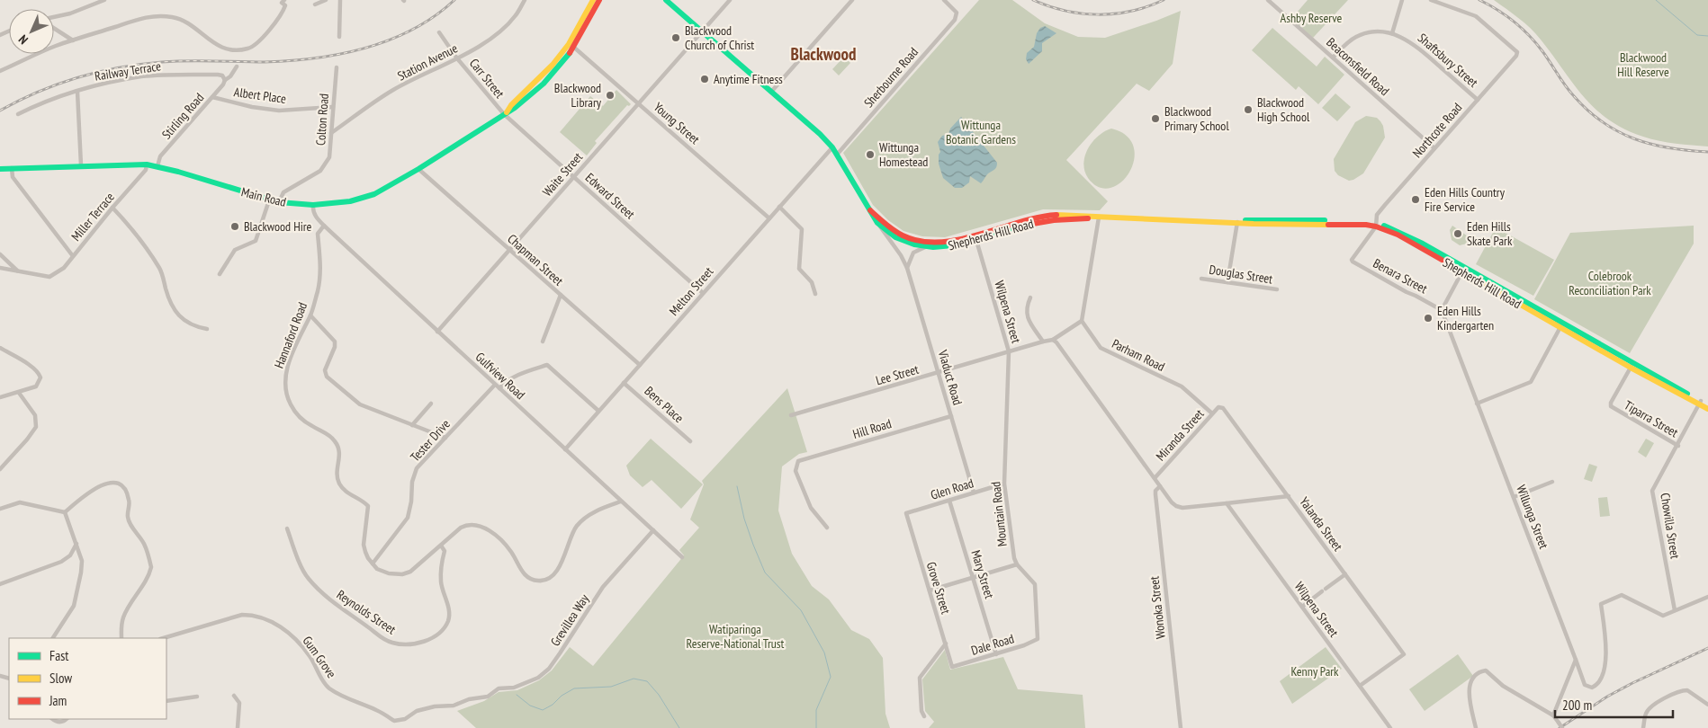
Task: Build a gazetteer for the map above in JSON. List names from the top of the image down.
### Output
{
  "streets": {
    "main road": ["Main Road", "Shepherds Hill Road"],
    "street": [
      "Shaftsbury Street",
      "Station Avenue",
      "Beaconsfield Road",
      "Railway Terrace",
      "Sherbourne Road",
      "Carr Street",
      "Albert Place",
      "Stirling Road",
      "Colton Road",
      "Young Street",
      "Northcote Road",
      "Waite Street",
      "Edward Street",
      "Miller Terrace",
      "Chapman Street",
      "Douglas Street",
      "Benara Street",
      "Melton Street",
      "Wilpena Street",
      "Hannaford Road",
      "Parham Road",
      "Lee Street",
      "Gulfview Road",
      "Viaduct Road",
      "Bens Place",
      "Tiparra Street",
      "Hill Road",
      "Miranda Street",
      "Tester Drive",
      "Glen Road",
      "Mountain Road",
      "Willunga Street",
      "Yalanda Street",
      "Chowilla Street",
      "Mary Street",
      "Grove Street",
      "Wonoka Street",
      "Reynolds Street",
      "Grevillea Way",
      "Dale Road",
      "Gum Grove"
    ]
  },
  "crossings": [
    ["Shaftsbury Street", "Beaconsfield Road"],
    ["Shaftsbury Street", "Northcote Road"],
    ["Station Avenue", "Carr Street"],
    ["Station Avenue", "Colton Road"],
    ["Beaconsfield Road", "Northcote Road"],
    ["Railway Terrace", "Stirling Road"],
    ["Sherbourne Road", "Shepherds Hill Road"],
    ["Carr Street", "Edward Street"],
    ["Carr Street", "Main Road"],
    ["Albert Place", "Stirling Road"],
    ["Albert Place", "Colton Road"],
    ["Stirling Road", "Main Road"],
    ["Colton Road", "Main Road"],
    ["Young Street", "Waite Street"],
    ["Young Street", "Main Road"],
    ["Young Street", "Melton Street"],
    ["Northcote Road", "Shepherds Hill Road"],
    ["Northcote Road", "Benara Street"],
    ["Waite Street", "Edward Street"],
    ["Waite Street", "Shepherds Hill Road"],
    ["Waite Street", "Chapman Street"],
    ["Waite Street", "Gulfview Road"],
    ["Edward Street", "Main Road"],
    ["Edward Street", "Melton Street"],
    ["Main Road", "Miller Terrace"],
    ["Main Road", "Chapman Street"],
    ["Main Road", "Gulfview Road"],
    ["Shepherds Hill Road", "Melton Street"],
    ["Shepherds Hill Road", "Wilpena Street"],
    ["Shepherds Hill Road", "Viaduct Road"],
    ["Shepherds Hill Road", "Tiparra Street"],
    ["Shepherds Hill Road", "Chowilla Street"],
    ["Chapman Street", "Melton Street"],
    ["Benara Street", "Willunga Street"],
    ["Melton Street", "Gulfview Road"],
    ["Melton Street", "Bens Place"],
    ["Wilpena Street", "Parham Road"],
    ["Wilpena Street", "Lee Street"],
    ["Wilpena Street", "Mountain Road"],
    ["Wilpena Street", "Yalanda Street"],
    ["Hannaford Road", "Gulfview Road"],
    ["Hannaford Road", "Tester Drive"],
    ["Parham Road", "Miranda Street"],
    ["Lee Street", "Viaduct Road"],
    ["Lee Street", "Mountain Road"],
    ["Gulfview Road", "Tester Drive"],
    ["Gulfview Road", "Grevillea Way"],
    ["Viaduct Road", "Hill Road"],
    ["Viaduct Road", "Glen Road"],
    ["Tiparra Street", "Chowilla Street"],
    ["Miranda Street", "Yalanda Street"],
    ["Glen Road", "Mountain Road"],
    ["Glen Road", "Mary Street"],
    ["Glen Road", "Grove Street"],
    ["Mountain Road", "Dale Road"],
    ["Willunga Street", "Chowilla Street"],
    ["Mary Street", "Dale Road"],
    ["Grove Street", "Dale Road"],
    ["Grevillea Way", "Gum Grove"]
  ],
  "districts": ["Blackwood"],
  "parks": [
    "Ashby Reserve",
    "Blackwood Hill Reserve",
    "Wittunga Botanic Gardens",
    "Colebrook Reconciliation Park",
    "Watiparinga Reserve-National Trust",
    "Kenny Park"
  ],
  "places": [
    "Blackwood Church of Christ",
    "Anytime Fitness",
    "Blackwood Library",
    "Blackwood High School",
    "Blackwood Primary School",
    "Wittunga Homestead",
    "Eden Hills Country Fire Service",
    "Blackwood Hire",
    "Eden Hills Skate Park",
    "Eden Hills Kindergarten"
  ],
  "legend": ["Fast", "Slow", "Jam"],
  "scale_bar": "200 m",
  "north": "bottom left"
}
